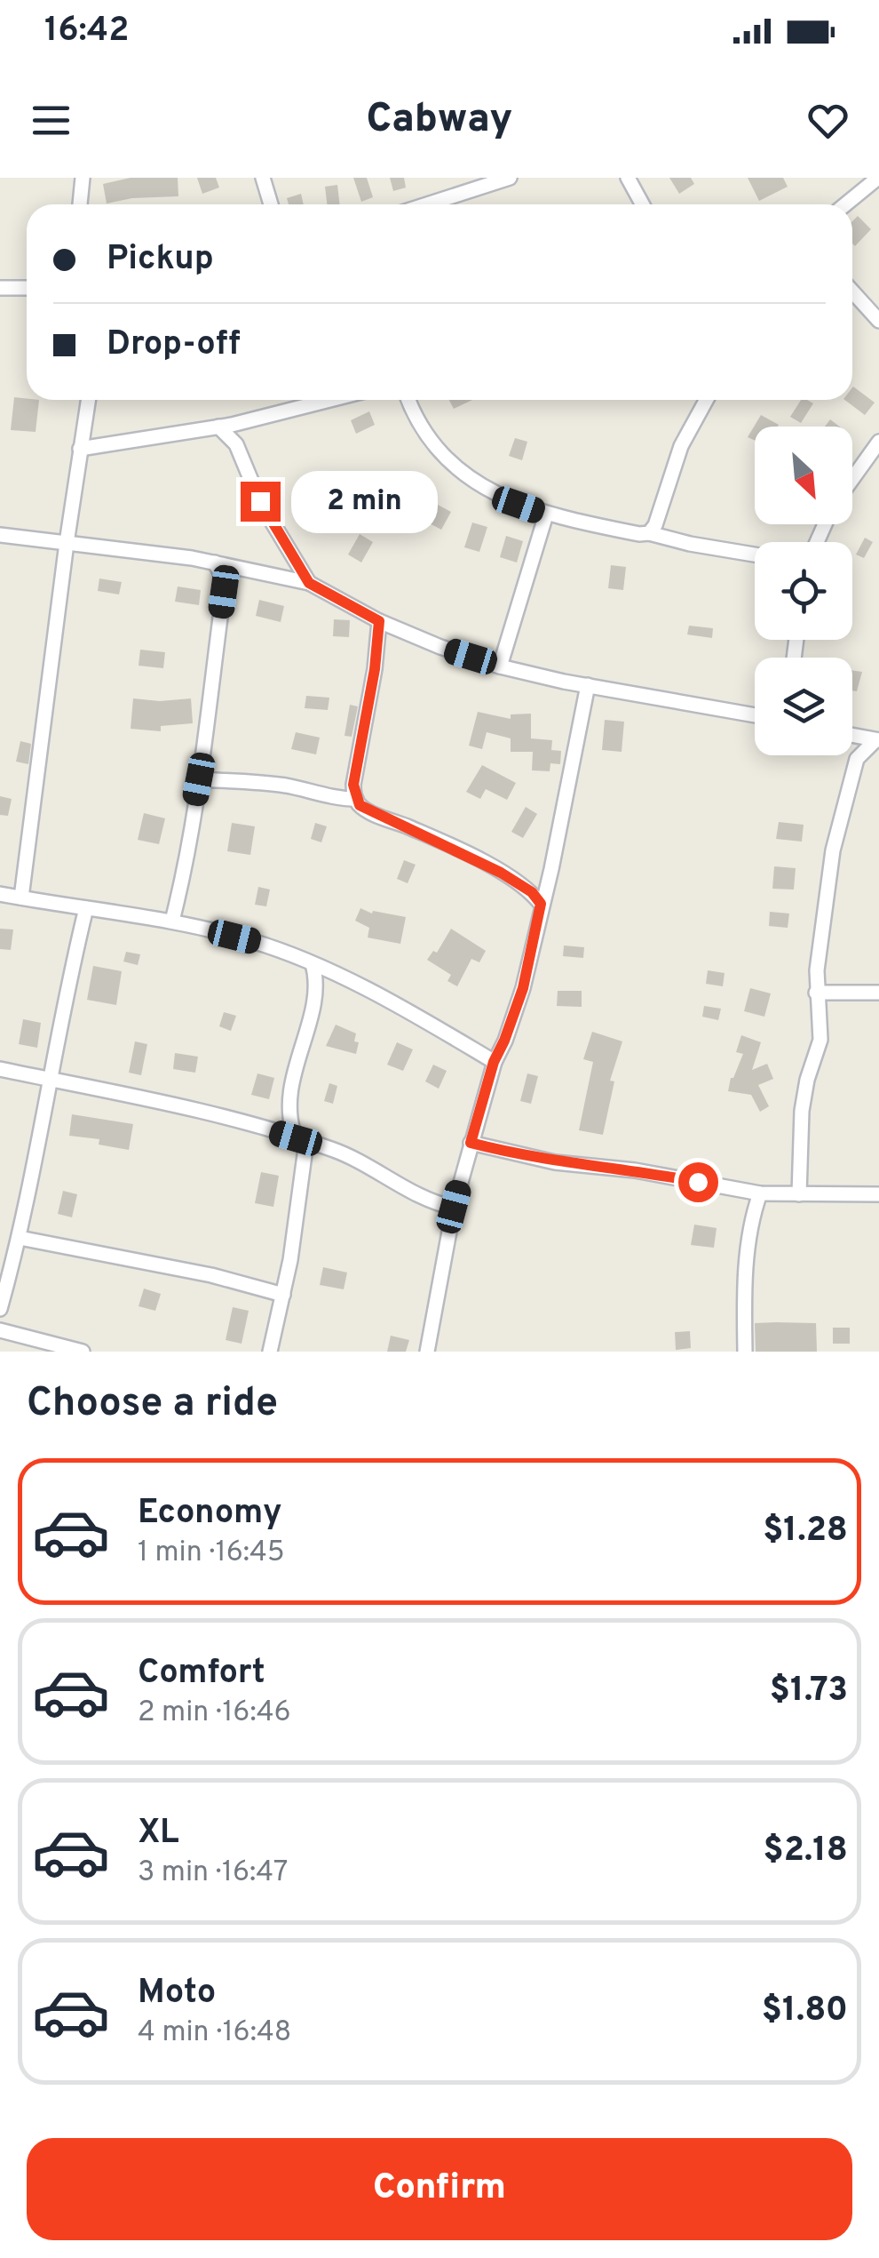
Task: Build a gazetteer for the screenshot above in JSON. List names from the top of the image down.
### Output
{
  "north": "bottom right",
  "page": {
    "status": "16:42",
    "header": "Cabway",
    "banner": ["Pickup", "Drop-off"],
    "bubble": "2 min",
    "heading": "Choose a ride",
    "list": [
      {
        "name": "Economy",
        "note": "1 min · 16:45",
        "value": "$1.28"
      },
      {
        "name": "Comfort",
        "note": "2 min · 16:46",
        "value": "$1.73"
      },
      {
        "name": "XL",
        "note": "3 min · 16:47",
        "value": "$2.18"
      },
      {
        "name": "Moto",
        "note": "4 min · 16:48",
        "value": "$1.80"
      }
    ],
    "buttons": "Confirm"
  }
}
